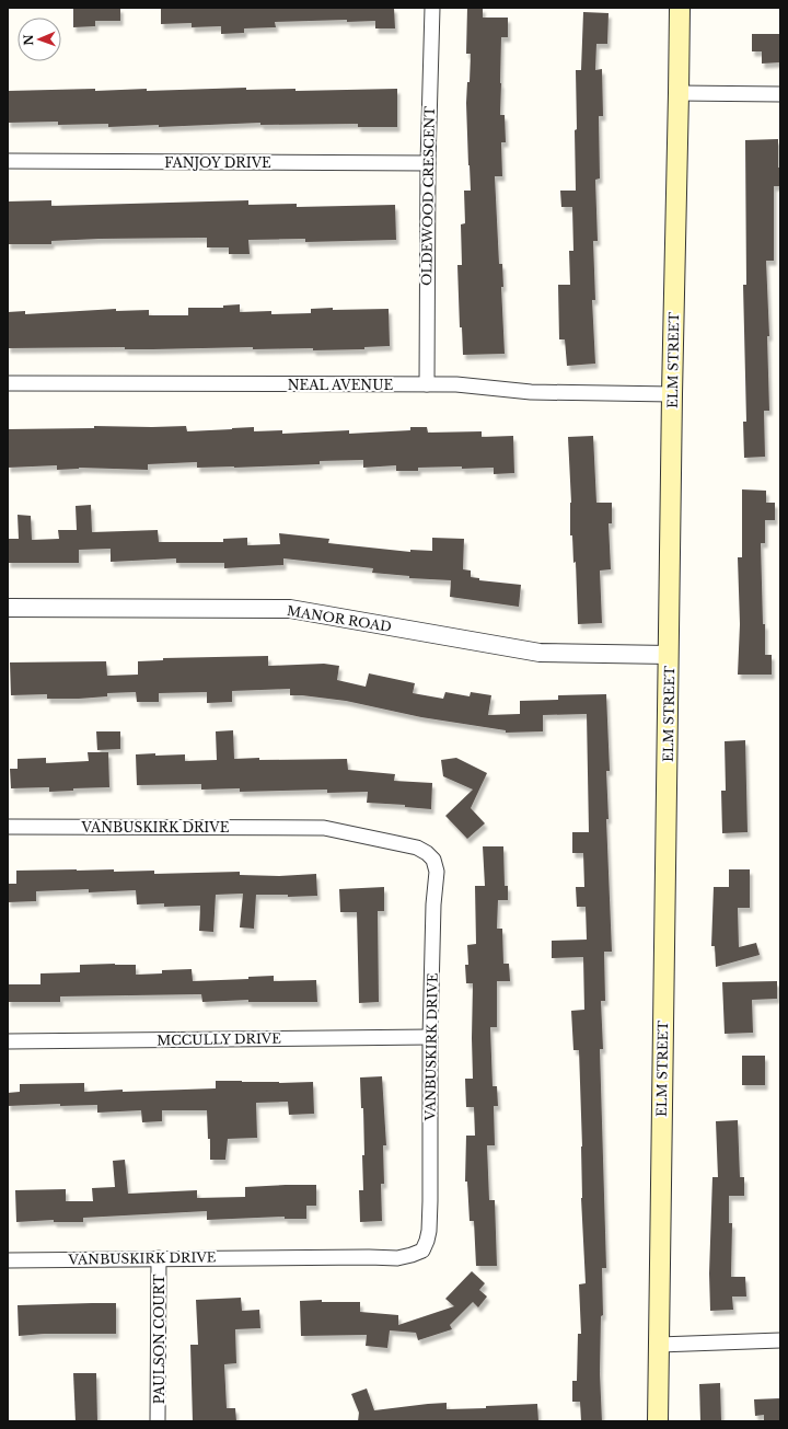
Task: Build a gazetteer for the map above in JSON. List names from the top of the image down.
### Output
{
  "streets": {
    "main road": ["ELM STREET"],
    "street": [
      "FANJOY DRIVE",
      "OLDEWOOD CRESCENT",
      "NEAL AVENUE",
      "MANOR ROAD",
      "VANBUSKIRK DRIVE",
      "MCCULLY DRIVE",
      "PAULSON COURT"
    ]
  },
  "crossings": [
    ["FANJOY DRIVE", "OLDEWOOD CRESCENT"],
    ["OLDEWOOD CRESCENT", "NEAL AVENUE"],
    ["ELM STREET", "NEAL AVENUE"],
    ["ELM STREET", "MANOR ROAD"],
    ["VANBUSKIRK DRIVE", "MCCULLY DRIVE"],
    ["VANBUSKIRK DRIVE", "PAULSON COURT"]
  ],
  "north": "left"
}
